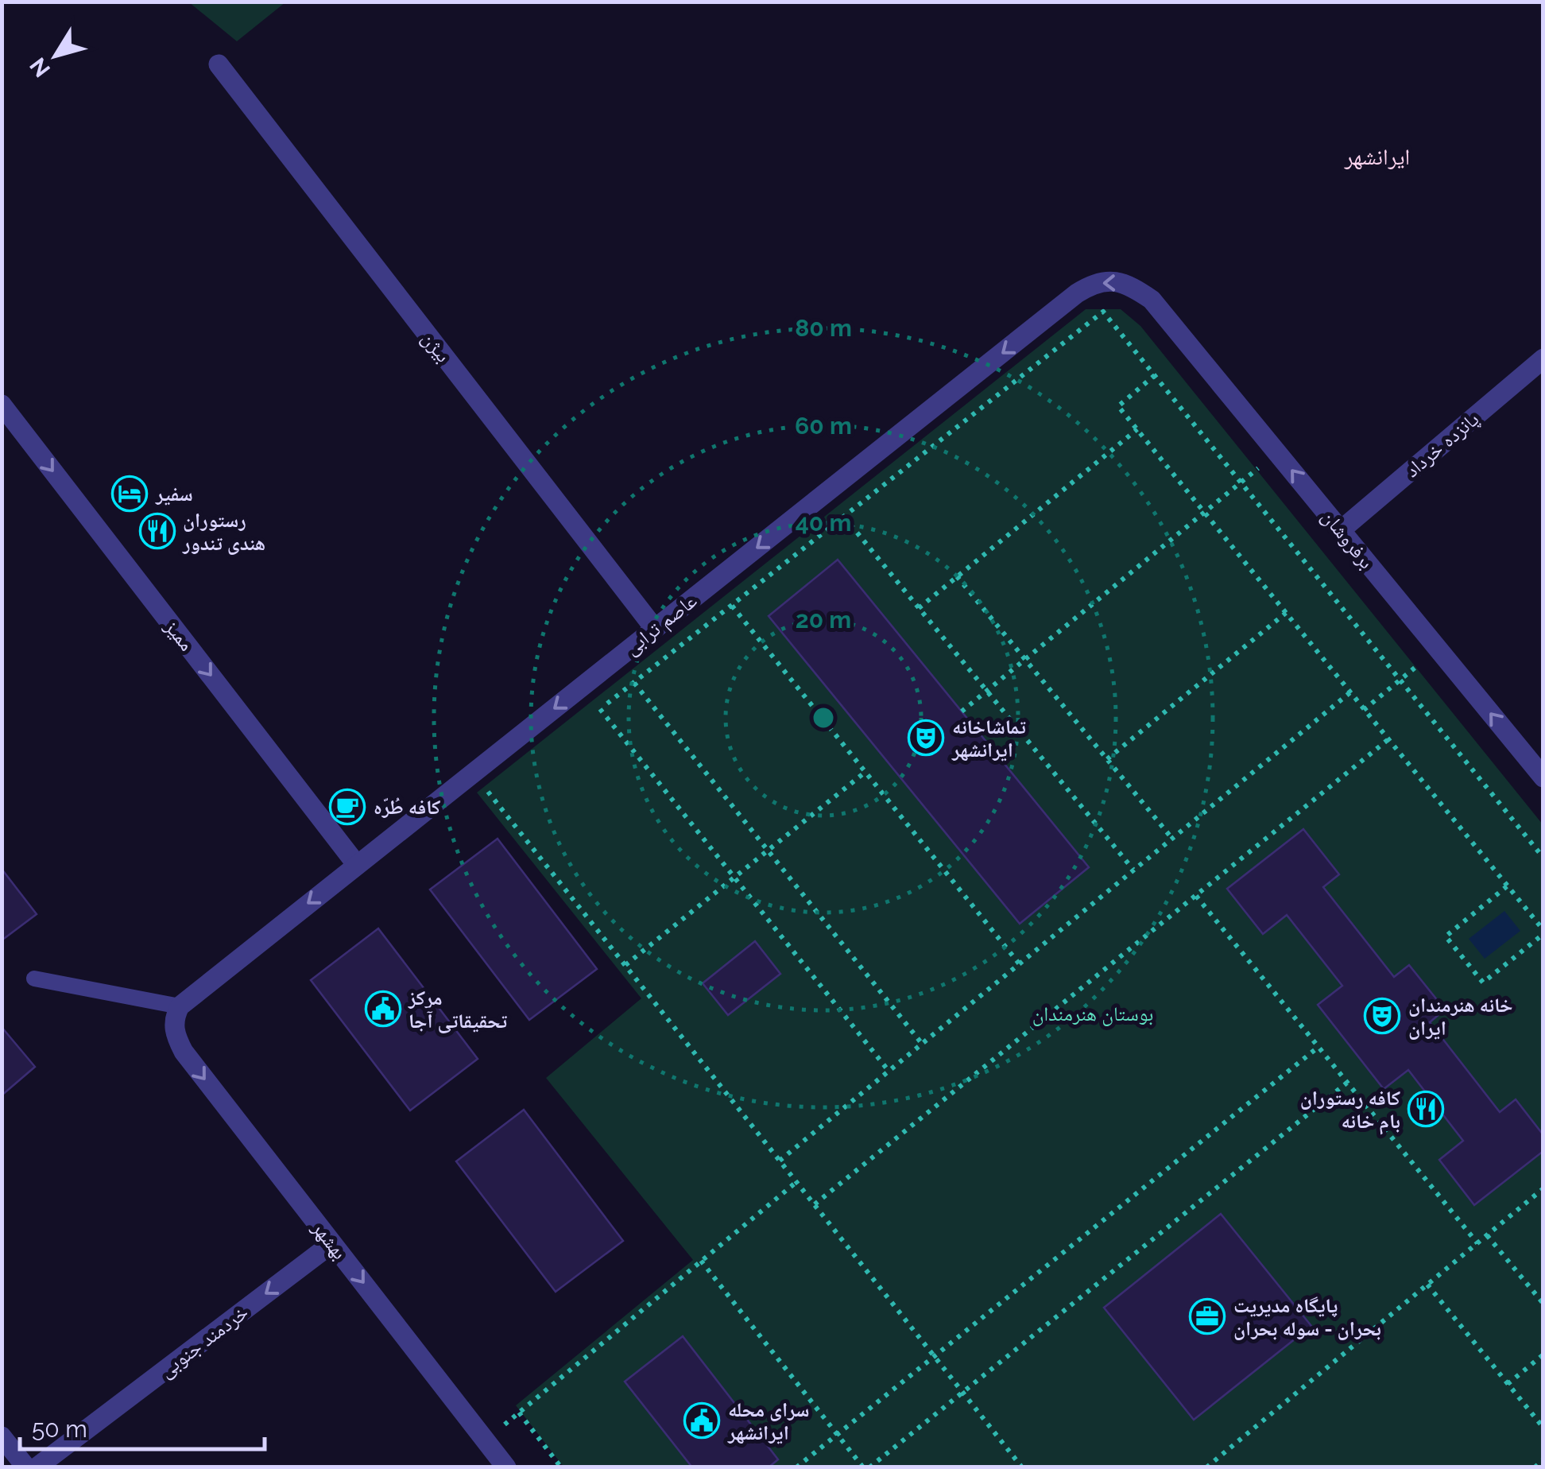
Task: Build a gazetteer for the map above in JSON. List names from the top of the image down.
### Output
{
  "streets": {
    "street": [
      "بیژن",
      "پانزده خرداد",
      "برفروشان",
      "عاصم ترابی",
      "ممیز",
      "بهشهر",
      "خردمند جنوبی"
    ]
  },
  "crossings": [
    ["بیژن", "عاصم ترابی"],
    ["پانزده خرداد", "برفروشان"],
    ["برفروشان", "عاصم ترابی"],
    ["عاصم ترابی", "ممیز"],
    ["عاصم ترابی", "بهشهر"],
    ["بهشهر", "خردمند جنوبی"]
  ],
  "one_way": [
    "برفروشان",
    "عاصم ترابی",
    "ممیز",
    "بهشهر",
    "خردمند جنوبی"
  ],
  "districts": ["ایرانشهر"],
  "parks": ["بوستان هنرمندان"],
  "places": {
    "hotel": ["سفیر"],
    "restaurant": ["رستوران هندی تندور", "کافه رستوران بام خانه"],
    "theatre": ["تماشاخانه ایرانشهر", "خانه هنرمندان ایران"],
    "cafe": ["کافه طُرّه"],
    "public building": ["مرکز تحقیقاتی آجا", "سرای محله ایرانشهر"],
    "office": ["پایگاه مدیریت بحران - سوله بحران"]
  },
  "scale_bar": "50 m",
  "north": "bottom left",
  "rings": [
    "80 m",
    "60 m",
    "40 m",
    "20 m"
  ]
}
